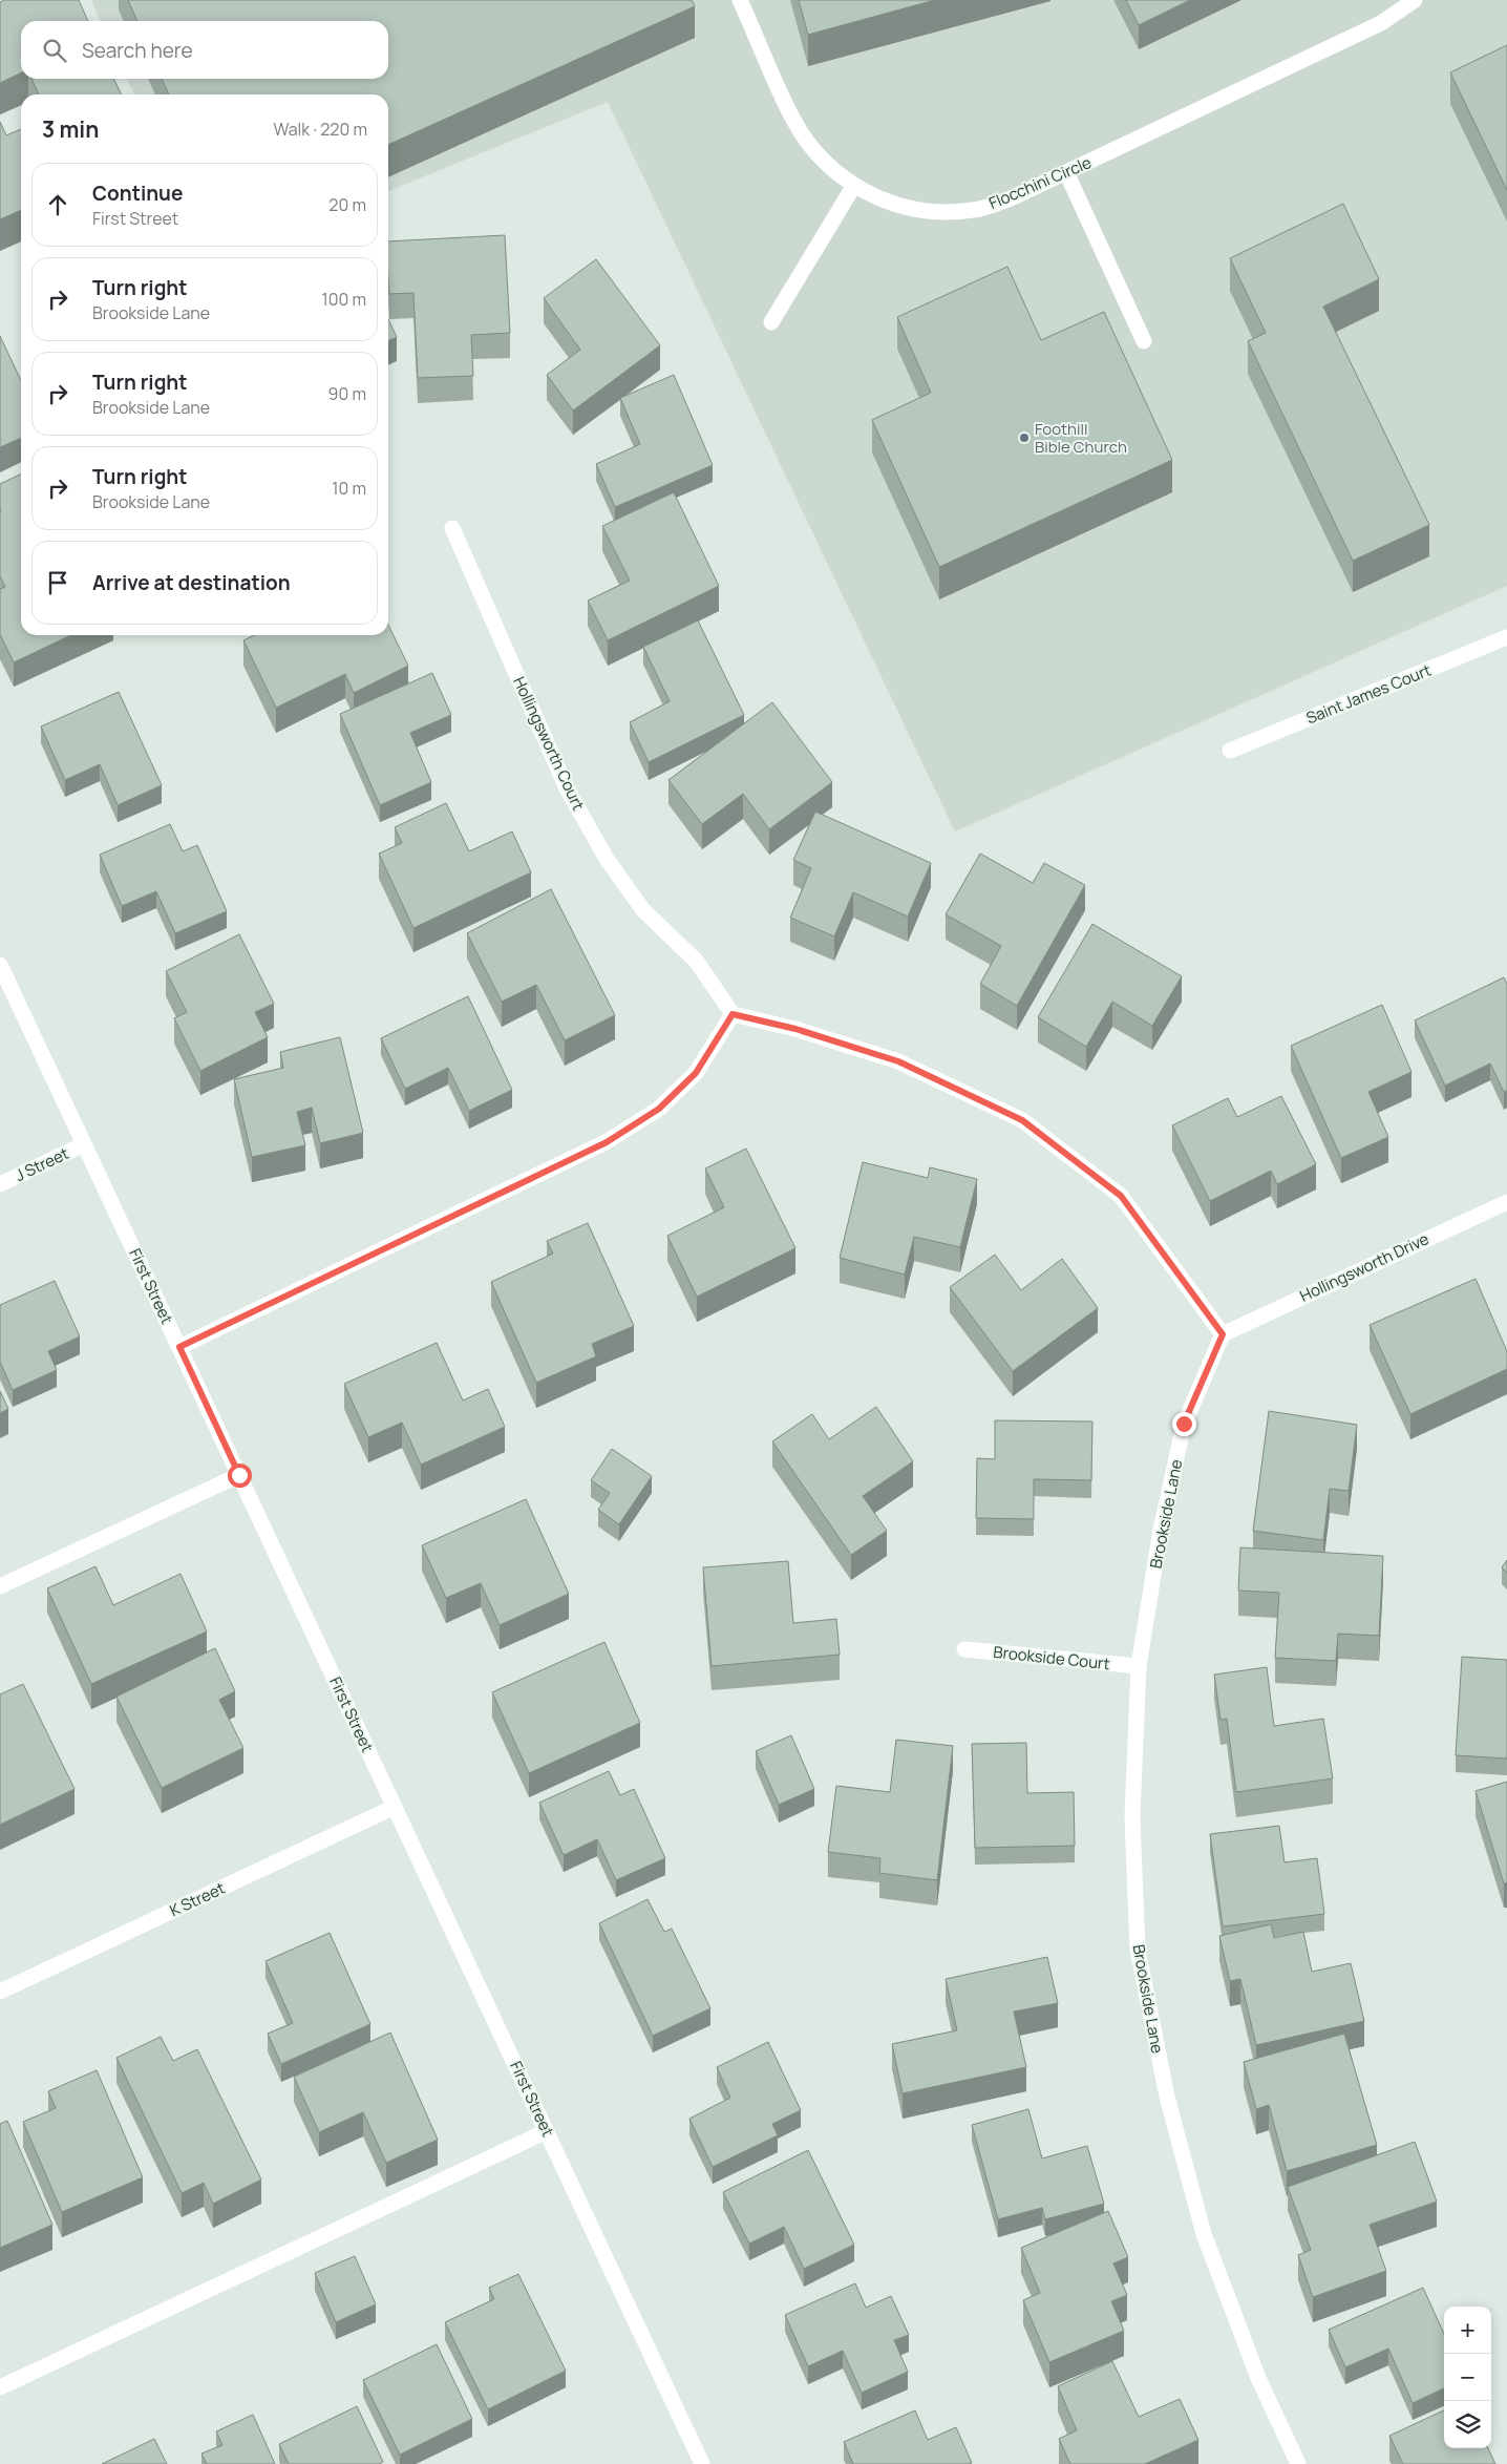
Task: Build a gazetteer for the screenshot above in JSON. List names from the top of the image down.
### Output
{
  "streets": {
    "street": [
      "Flocchini Circle",
      "Saint James Court",
      "Hollingsworth Court",
      "J Street",
      "Hollingsworth Drive",
      "First Street",
      "Brookside Lane",
      "Brookside Court",
      "K Street"
    ]
  },
  "crossings": [
    ["J Street", "First Street"],
    ["Hollingsworth Drive", "Brookside Lane"],
    ["First Street", "K Street"],
    ["Brookside Lane", "Brookside Court"]
  ],
  "places": ["Foothill Bible Church"],
  "page": {
    "search": "Search here",
    "heading": ["3 min", "Walk · 220 m"],
    "list": [
      ["Continue", "First Street", "20 m"],
      ["Turn right", "Brookside Lane", "100 m"],
      ["Turn right", "Brookside Lane", "90 m"],
      ["Turn right", "Brookside Lane", "10 m"],
      "Arrive at destination"
    ],
    "map_buttons": ["+", "−"]
  }
}
